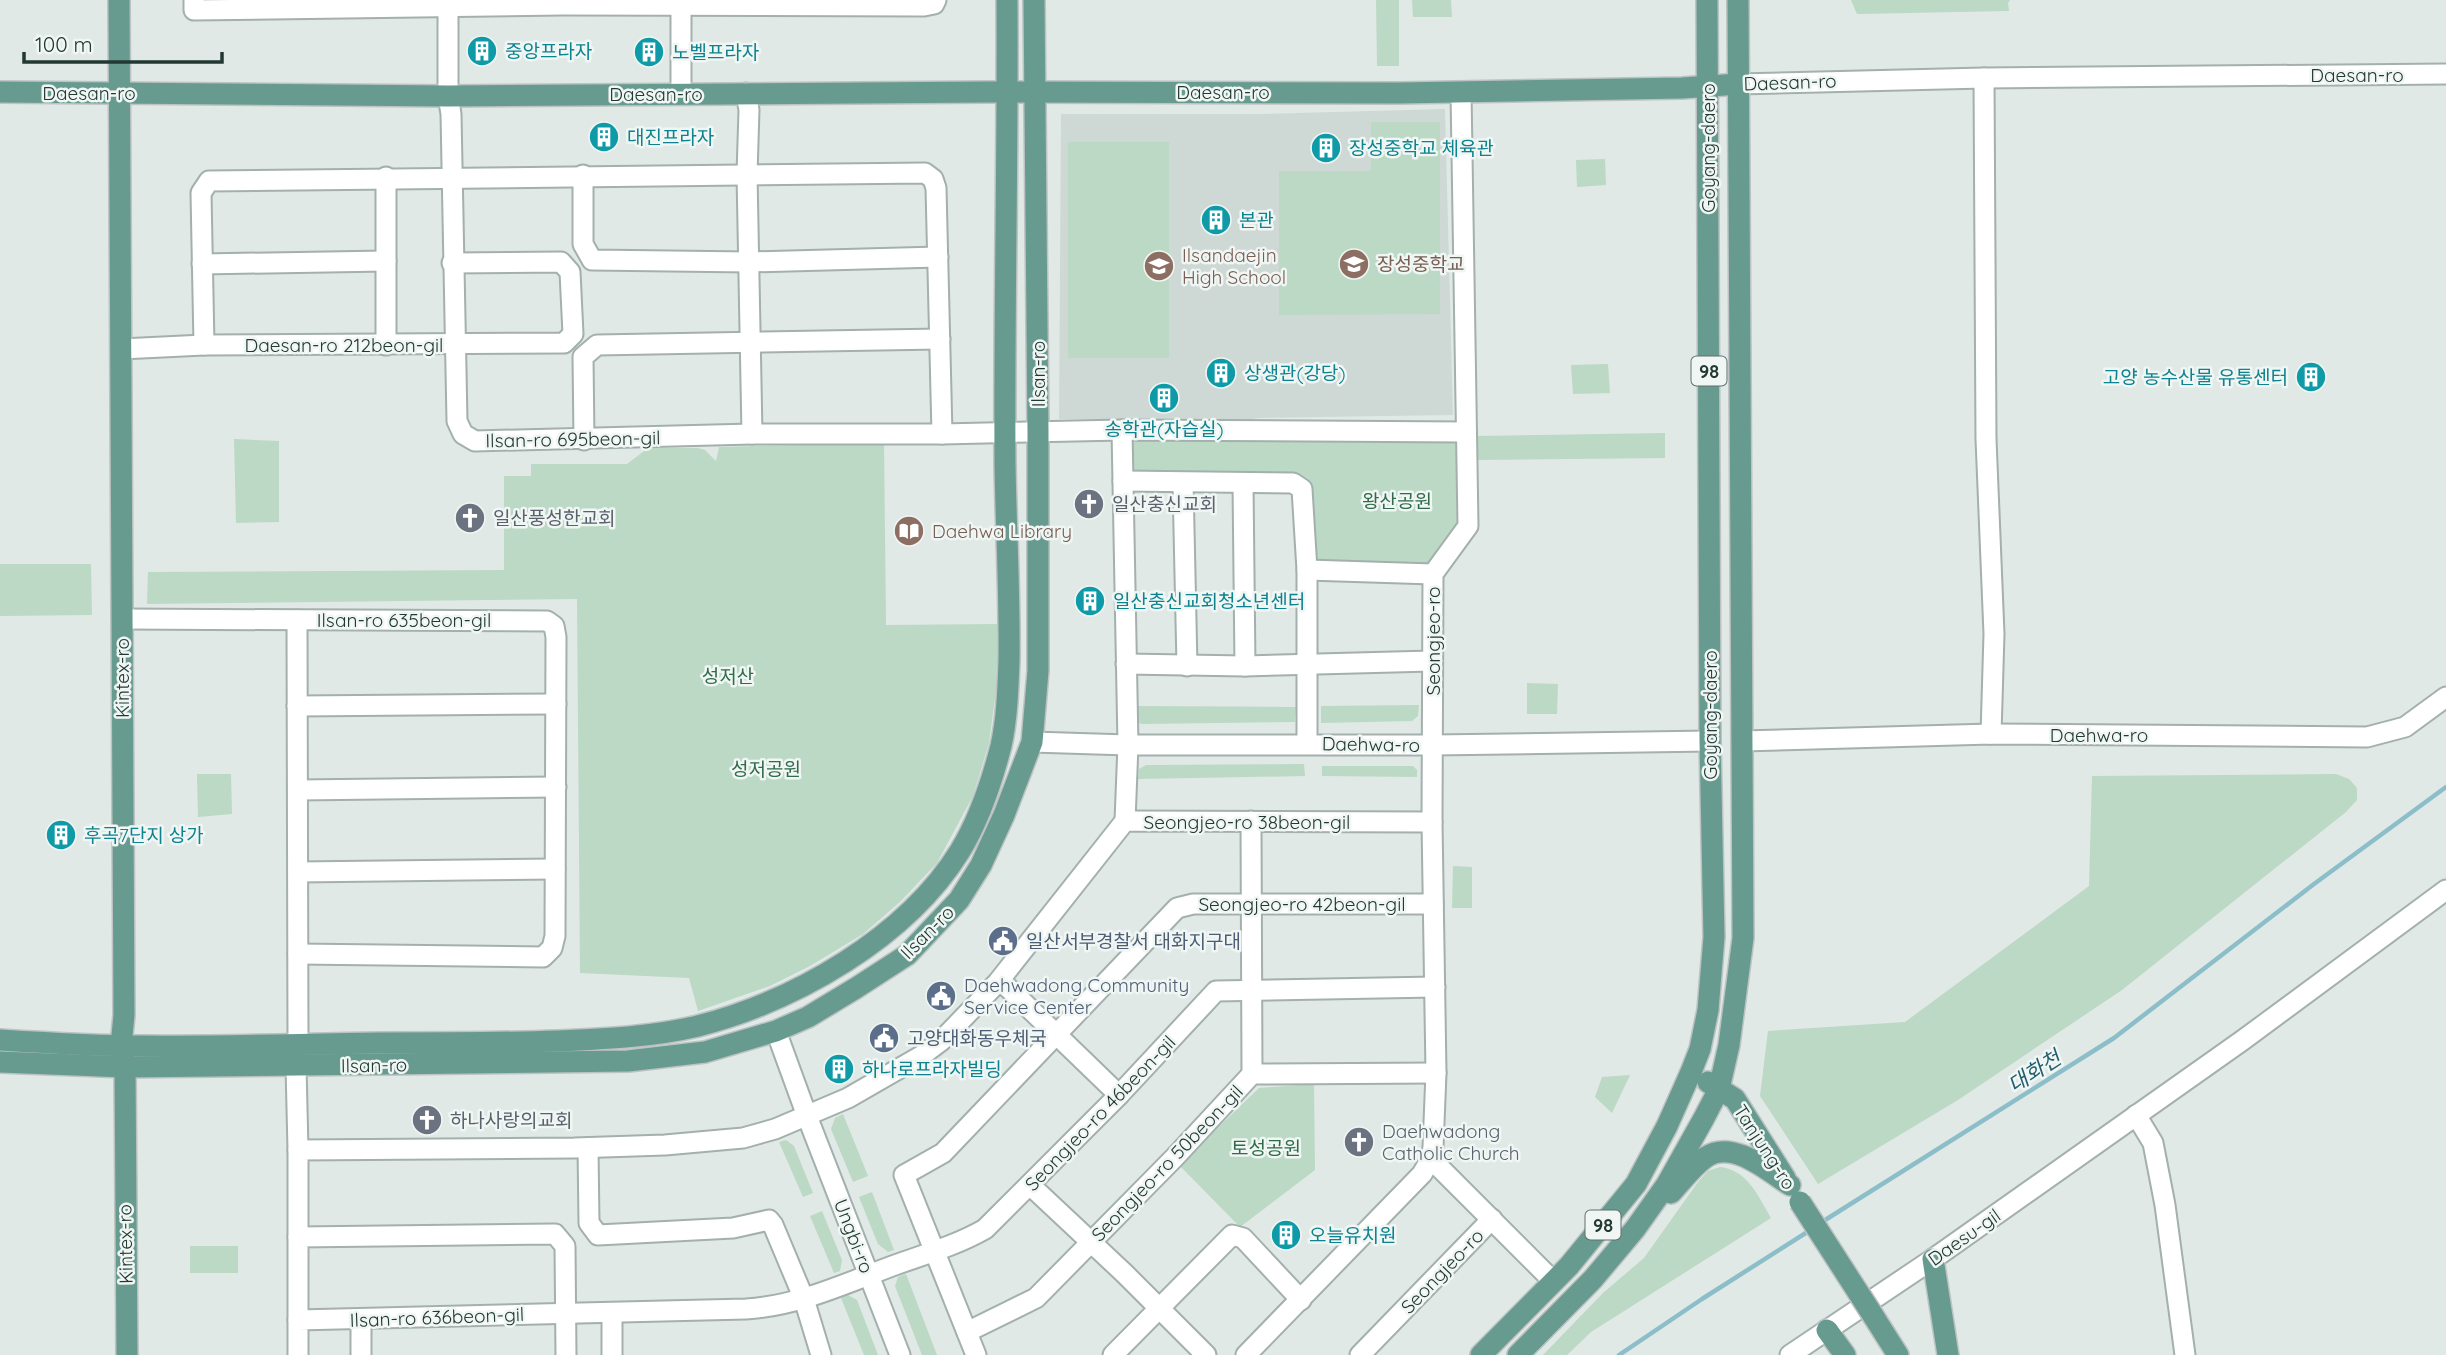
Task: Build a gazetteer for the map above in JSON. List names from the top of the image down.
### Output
{
  "streets": {
    "main road": [
      "Daesan-ro",
      "Goyang-daero",
      "98",
      "Ilsan-ro",
      "Kintex-ro",
      "Tanjung-ro"
    ],
    "street": [
      "Daesan-ro 212beon-gil",
      "Ilsan-ro 695beon-gil",
      "Ilsan-ro 635beon-gil",
      "Seongjeo-ro",
      "Daehwa-ro",
      "Seongjeo-ro 38beon-gil",
      "Seongjeo-ro 42beon-gil",
      "Seongjeo-ro 46beon-gil",
      "Seongjeo-ro 50beon-gil",
      "Ungbi-ro",
      "Daesu-gil",
      "Ilsan-ro 636beon-gil"
    ]
  },
  "crossings": [
    ["Daesan-ro", "Goyang-daero"],
    ["Daesan-ro", "Ilsan-ro"],
    ["Daesan-ro", "Ilsan-ro 695beon-gil"],
    ["Daesan-ro", "Seongjeo-ro"],
    ["Daesan-ro", "Kintex-ro"],
    ["Goyang-daero", "Daehwa-ro"],
    ["Goyang-daero", "Tanjung-ro"],
    ["Daesan-ro 212beon-gil", "Ilsan-ro 695beon-gil"],
    ["Daesan-ro 212beon-gil", "Kintex-ro"],
    ["Ilsan-ro", "Ilsan-ro 695beon-gil"],
    ["Ilsan-ro", "Ilsan-ro 635beon-gil"],
    ["Ilsan-ro", "Kintex-ro"],
    ["Ilsan-ro", "Daehwa-ro"],
    ["Ilsan-ro", "Ungbi-ro"],
    ["Ilsan-ro 695beon-gil", "Seongjeo-ro"],
    ["Seongjeo-ro", "Daehwa-ro"],
    ["Seongjeo-ro", "Seongjeo-ro 38beon-gil"],
    ["Seongjeo-ro", "Seongjeo-ro 42beon-gil"],
    ["Seongjeo-ro", "Seongjeo-ro 46beon-gil"],
    ["Seongjeo-ro", "Seongjeo-ro 50beon-gil"],
    ["Seongjeo-ro 38beon-gil", "Ungbi-ro"],
    ["Seongjeo-ro 42beon-gil", "Seongjeo-ro 46beon-gil"],
    ["Seongjeo-ro 46beon-gil", "Ungbi-ro"],
    ["Seongjeo-ro 46beon-gil", "Ilsan-ro 636beon-gil"]
  ],
  "water": ["대화천"],
  "parks": [
    "왕산공원",
    "성저산",
    "성저공원",
    "토성공원"
  ],
  "places": {
    "building": [
      "중앙프라자",
      "노벨프라자",
      "대진프라자",
      "장성중학교 체육관",
      "본관",
      "상생관(강당)",
      "고양 농수산물 유통센터",
      "송학관(자습실)",
      "일산충신교회청소년센터",
      "후곡7단지 상가",
      "하나로프라자빌딩",
      "오늘유치원"
    ],
    "school or university": ["장성중학교", "Ilsandaejin High School"],
    "church": [
      "일산충신교회",
      "일산풍성한교회",
      "하나사랑의교회",
      "Daehwadong Catholic Church"
    ],
    "library": ["Daehwa Library"],
    "public building": ["일산서부경찰서 대화지구대", "Daehwadong Community Service Center", "고양대화동우체국"]
  },
  "scale_bar": "100 m"
}
